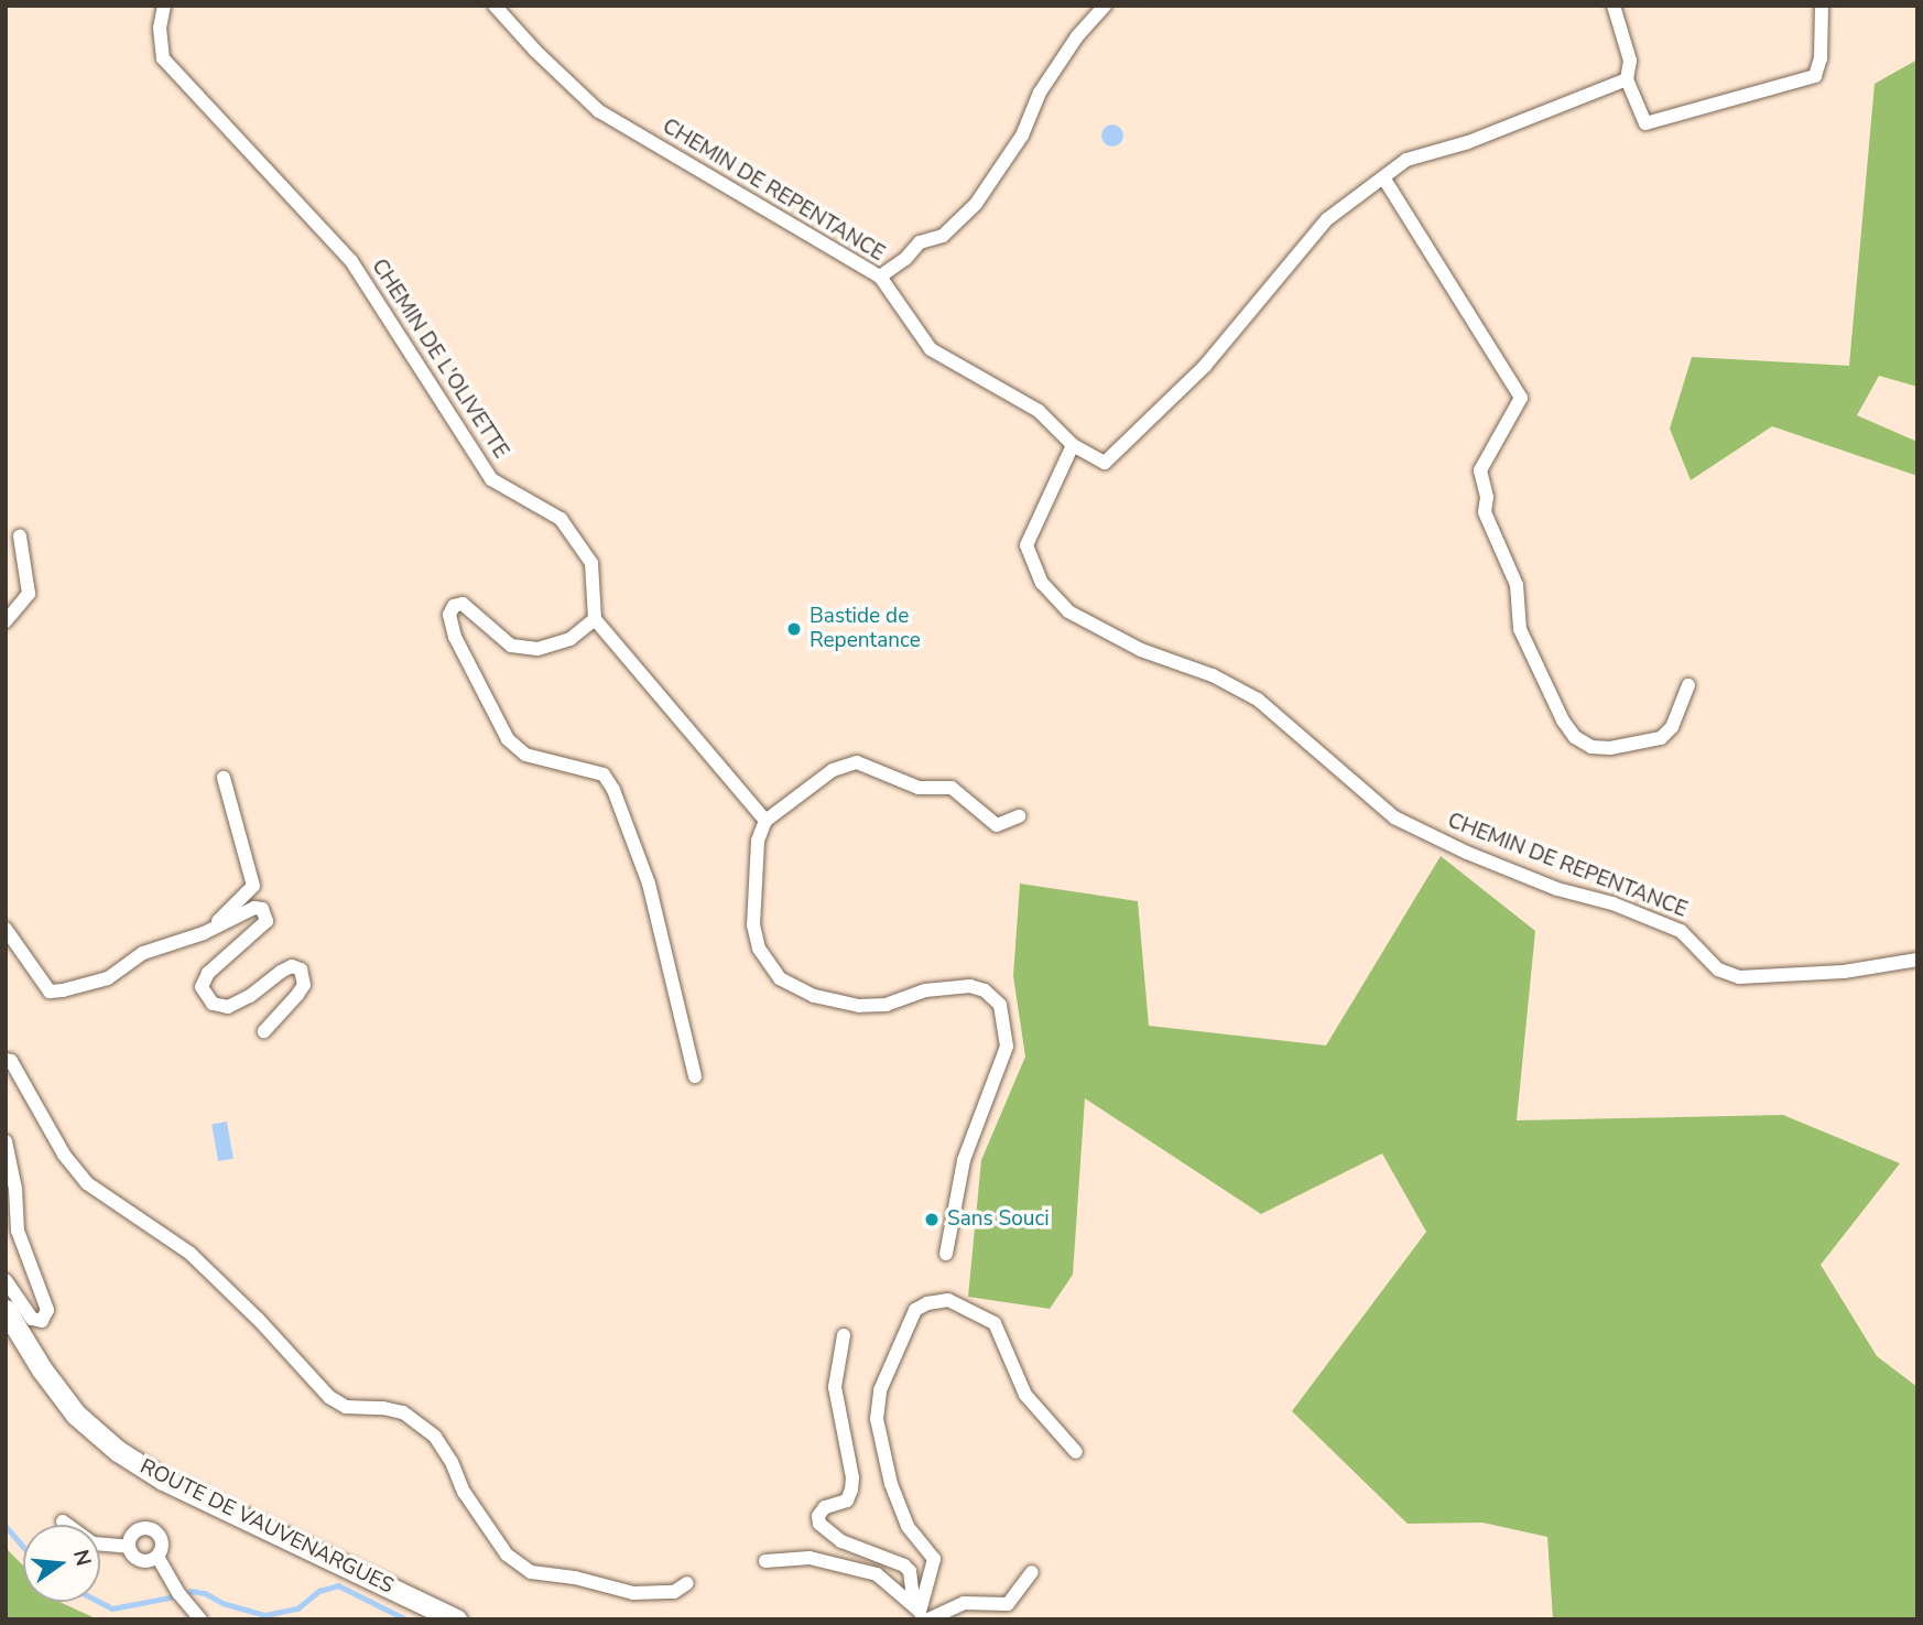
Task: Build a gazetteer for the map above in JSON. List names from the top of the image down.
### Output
{
  "streets": {
    "main road": ["ROUTE DE VAUVENARGUES"],
    "street": ["CHEMIN DE REPENTANCE", "CHEMIN DE L'OLIVETTE"]
  },
  "places": ["Bastide de Repentance", "Sans Souci"],
  "north": "right"
}
